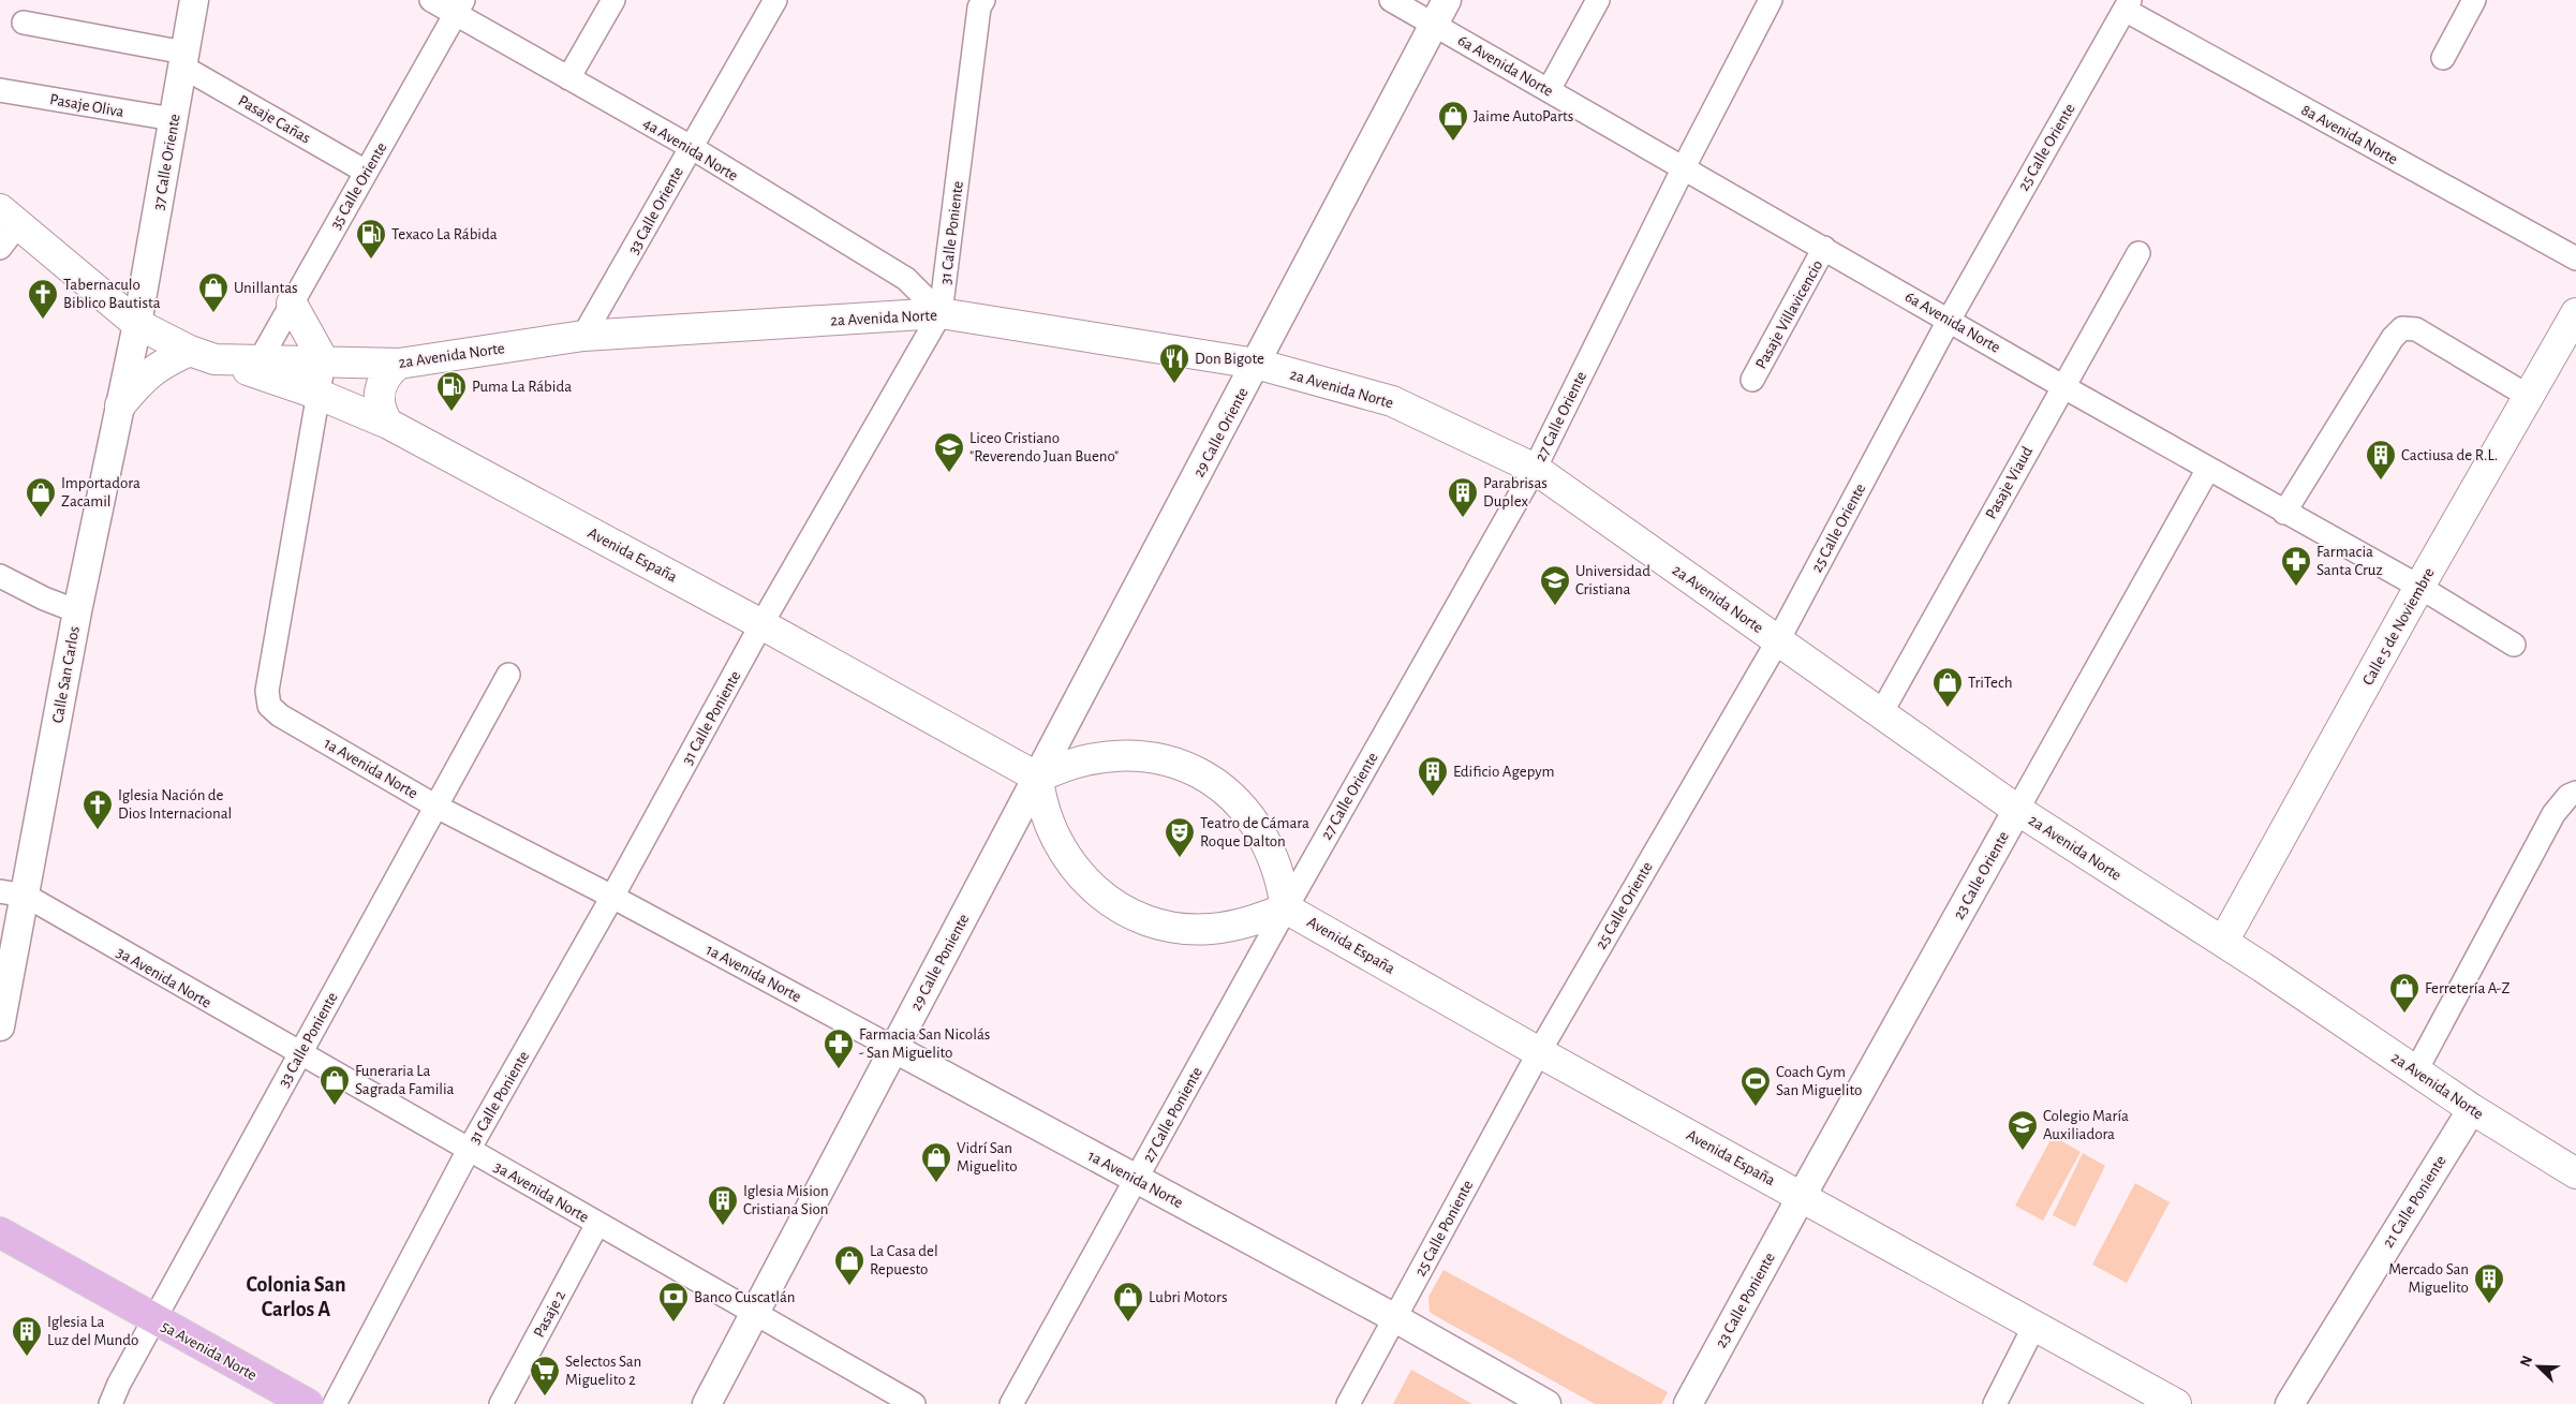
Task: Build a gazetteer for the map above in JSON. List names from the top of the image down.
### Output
{
  "streets": {
    "main road": [
      "2a Avenida Norte",
      "Avenida España",
      "Calle 5 de Noviembre",
      "5a Avenida Norte"
    ],
    "street": [
      "6a Avenida Norte",
      "Pasaje Oliva",
      "Pasaje Cañas",
      "8a Avenida Norte",
      "25 Calle Oriente",
      "4a Avenida Norte",
      "37 Calle Oriente",
      "35 Calle Oriente",
      "33 Calle Oriente",
      "31 Calle Poniente",
      "Pasaje Villavicencio",
      "27 Calle Oriente",
      "29 Calle Oriente",
      "Pasaje Viaud",
      "Calle San Carlos",
      "1a Avenida Norte",
      "23 Calle Oriente",
      "29 Calle Poniente",
      "3a Avenida Norte",
      "33 Calle Poniente",
      "27 Calle Poniente",
      "21 Calle Poniente",
      "25 Calle Poniente",
      "23 Calle Poniente",
      "Pasaje 2"
    ]
  },
  "crossings": [
    ["6a Avenida Norte", "25 Calle Oriente"],
    ["6a Avenida Norte", "Pasaje Villavicencio"],
    ["6a Avenida Norte", "27 Calle Oriente"],
    ["6a Avenida Norte", "29 Calle Oriente"],
    ["6a Avenida Norte", "Pasaje Viaud"],
    ["6a Avenida Norte", "Calle 5 de Noviembre"],
    ["6a Avenida Norte", "23 Calle Oriente"],
    ["Pasaje Oliva", "37 Calle Oriente"],
    ["Pasaje Cañas", "37 Calle Oriente"],
    ["Pasaje Cañas", "35 Calle Oriente"],
    ["8a Avenida Norte", "25 Calle Oriente"],
    ["25 Calle Oriente", "2a Avenida Norte"],
    ["25 Calle Oriente", "Avenida España"],
    ["25 Calle Oriente", "25 Calle Poniente"],
    ["4a Avenida Norte", "35 Calle Oriente"],
    ["4a Avenida Norte", "33 Calle Oriente"],
    ["4a Avenida Norte", "31 Calle Poniente"],
    ["4a Avenida Norte", "2a Avenida Norte"],
    ["37 Calle Oriente", "Calle San Carlos"],
    ["35 Calle Oriente", "2a Avenida Norte"],
    ["35 Calle Oriente", "Avenida España"],
    ["33 Calle Oriente", "2a Avenida Norte"],
    ["31 Calle Poniente", "2a Avenida Norte"],
    ["31 Calle Poniente", "Avenida España"],
    ["31 Calle Poniente", "1a Avenida Norte"],
    ["31 Calle Poniente", "3a Avenida Norte"],
    ["2a Avenida Norte", "27 Calle Oriente"],
    ["2a Avenida Norte", "29 Calle Oriente"],
    ["2a Avenida Norte", "Pasaje Viaud"],
    ["2a Avenida Norte", "Avenida España"],
    ["2a Avenida Norte", "Calle 5 de Noviembre"],
    ["2a Avenida Norte", "1a Avenida Norte"],
    ["2a Avenida Norte", "23 Calle Oriente"],
    ["2a Avenida Norte", "21 Calle Poniente"],
    ["27 Calle Oriente", "Avenida España"],
    ["27 Calle Oriente", "27 Calle Poniente"],
    ["29 Calle Oriente", "Avenida España"],
    ["29 Calle Oriente", "29 Calle Poniente"],
    ["Avenida España", "1a Avenida Norte"],
    ["Avenida España", "23 Calle Oriente"],
    ["Avenida España", "29 Calle Poniente"],
    ["Avenida España", "27 Calle Poniente"],
    ["Avenida España", "25 Calle Poniente"],
    ["Avenida España", "23 Calle Poniente"],
    ["Calle San Carlos", "3a Avenida Norte"],
    ["1a Avenida Norte", "29 Calle Poniente"],
    ["1a Avenida Norte", "33 Calle Poniente"],
    ["1a Avenida Norte", "27 Calle Poniente"],
    ["1a Avenida Norte", "25 Calle Poniente"],
    ["23 Calle Oriente", "23 Calle Poniente"],
    ["29 Calle Poniente", "3a Avenida Norte"],
    ["3a Avenida Norte", "33 Calle Poniente"],
    ["3a Avenida Norte", "Pasaje 2"],
    ["33 Calle Poniente", "5a Avenida Norte"]
  ],
  "districts": ["Colonia San Carlos A"],
  "places": {
    "shop": [
      "Jaime AutoParts",
      "Unillantas",
      "Importadora Zacamil",
      "TriTech",
      "Ferretería A-Z",
      "Funeraria La Sagrada Familia",
      "Vidrí San Miguelito",
      "La Casa del Repuesto",
      "Lubri Motors"
    ],
    "fuel station": ["Texaco La Rábida", "Puma La Rábida"],
    "church": ["Tabernaculo Biblico Bautista", "Iglesia Nación de Dios Internacional"],
    "restaurant": ["Don Bigote"],
    "school or university": ["Liceo Cristiano \"Reverendo Juan Bueno\"", "Universidad Cristiana", "Colegio María Auxiliadora"],
    "building": [
      "Cactiusa de R.L.",
      "Parabrisas Duplex",
      "Edificio Agepym",
      "Iglesia Mision Cristiana Sion",
      "Mercado San Miguelito",
      "Iglesia La Luz del Mundo"
    ],
    "pharmacy": ["Farmacia Santa Cruz", "Farmacia San Nicolás - San Miguelito"],
    "theatre": ["Teatro de Cámara Roque Dalton"],
    "sports": ["Coach Gym San Miguelito"],
    "bank": ["Banco Cuscatlán"],
    "supermarket": ["Selectos San Miguelito 2"]
  },
  "north": "top left"
}
